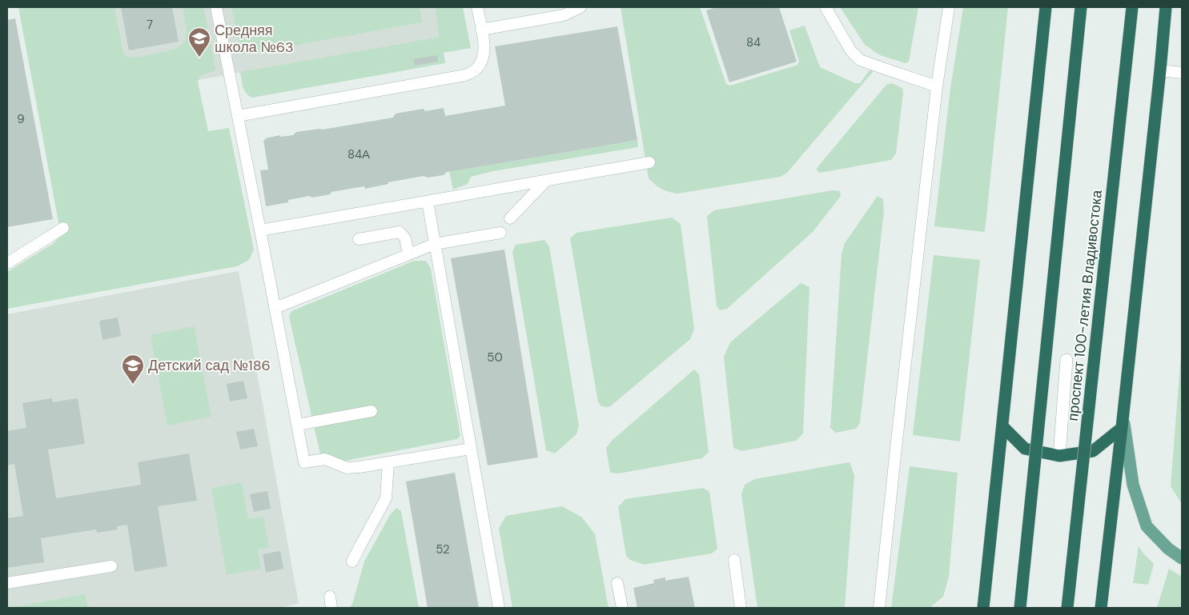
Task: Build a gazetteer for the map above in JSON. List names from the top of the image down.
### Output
{
  "streets": {
    "highway": ["проспект 100-летия Владивостока"]
  },
  "places": {
    "school or university": ["Средняя школа №63", "Детский сад №186"]
  },
  "house_numbers": [
    "7",
    "84",
    "9",
    "84А",
    "50",
    "52"
  ]
}
